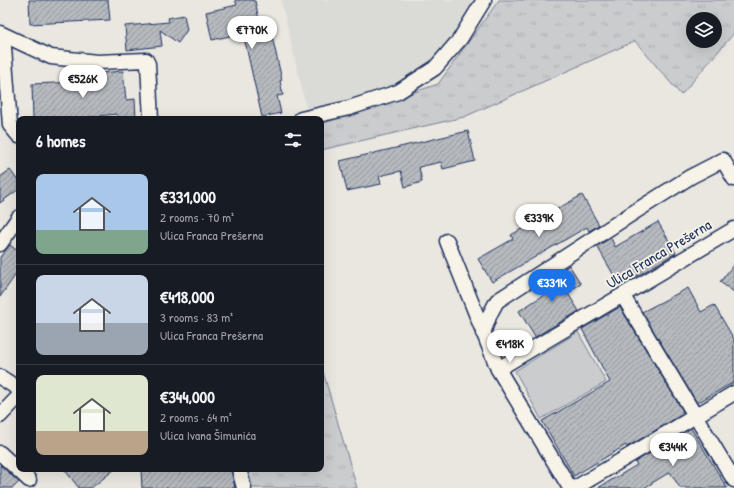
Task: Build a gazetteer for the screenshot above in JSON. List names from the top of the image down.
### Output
{
  "streets": {
    "street": ["Ulica Franca Prešerna"]
  },
  "page": {
    "price": [
      "€770K",
      "€526K",
      "€339K",
      "€331K",
      "€418K",
      "€344K"
    ],
    "heading": "6 homes",
    "list": [
      {
        "name": "€331,000",
        "note": "2 rooms · 70 m² · Ulica Franca Prešerna"
      },
      {
        "name": "€418,000",
        "note": "3 rooms · 83 m² · Ulica Franca Prešerna"
      },
      {
        "name": "€344,000",
        "note": "2 rooms · 64 m² · Ulica Ivana Šimunića"
      }
    ]
  }
}
